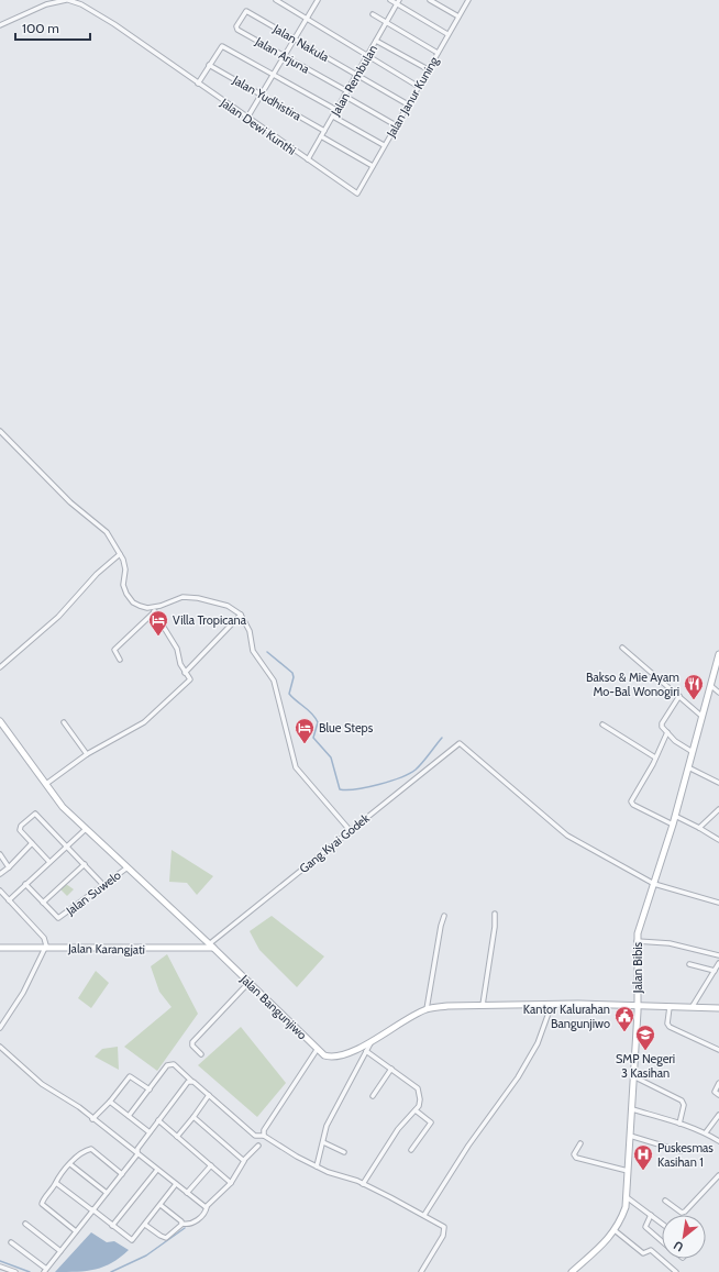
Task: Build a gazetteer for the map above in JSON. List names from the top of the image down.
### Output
{
  "streets": {
    "main road": ["Jalan Karangjati", "Jalan Bibis", "Jalan Bangunjiwo"],
    "street": [
      "Jalan Nakula",
      "Jalan Arjuna",
      "Jalan Rembulan",
      "Jalan Janur Kuning",
      "Jalan Yudhistira",
      "Jalan Dewi Kunthi",
      "Gang Kyai Godek",
      "Jalan Suwelo"
    ]
  },
  "crossings": [
    ["Jalan Nakula", "Jalan Arjuna"],
    ["Jalan Nakula", "Jalan Rembulan"],
    ["Jalan Nakula", "Jalan Janur Kuning"],
    ["Jalan Arjuna", "Jalan Rembulan"],
    ["Jalan Arjuna", "Jalan Janur Kuning"],
    ["Jalan Rembulan", "Jalan Yudhistira"],
    ["Jalan Rembulan", "Jalan Dewi Kunthi"],
    ["Jalan Janur Kuning", "Jalan Dewi Kunthi"],
    ["Gang Kyai Godek", "Jalan Karangjati"],
    ["Gang Kyai Godek", "Jalan Bibis"],
    ["Gang Kyai Godek", "Jalan Bangunjiwo"],
    ["Jalan Suwelo", "Jalan Bangunjiwo"],
    ["Jalan Karangjati", "Jalan Bangunjiwo"],
    ["Jalan Bibis", "Jalan Bangunjiwo"]
  ],
  "places": {
    "hotel": ["Villa Tropicana", "Blue Steps"],
    "restaurant": ["Bakso & Mie Ayam Mo-Bal Wonogiri"],
    "public building": ["Kantor Kalurahan Bangunjiwo"],
    "school or university": ["SMP Negeri 3 Kasihan"],
    "hospital": ["Puskesmas Kasihan 1"]
  },
  "scale_bar": "100 m",
  "north": "bottom left"
}
